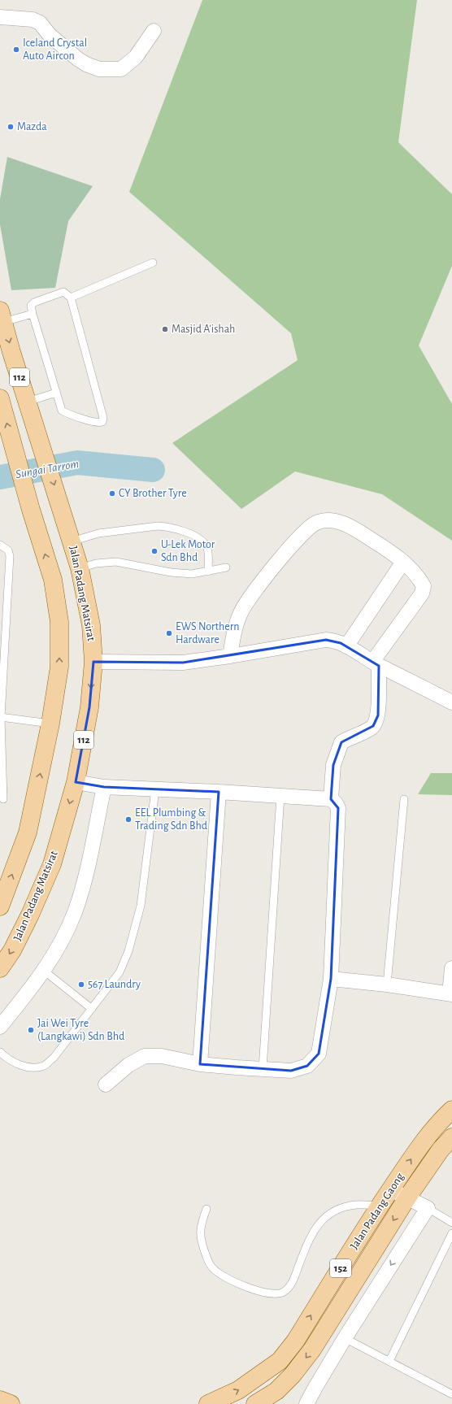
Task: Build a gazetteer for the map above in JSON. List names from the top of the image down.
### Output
{
  "streets": {
    "main road": [
      "112",
      "Jalan Padang Matsirat",
      "Jalan Padang Gaong",
      "152"
    ]
  },
  "water": ["Sungai Tarrom"],
  "places": [
    "Iceland Crystal Auto Aircon",
    "Mazda",
    "Masjid A'ishah",
    "CY Brother Tyre",
    "U-Lek Motor Sdn Bhd",
    "EWS Northern Hardware",
    "EEL Plumbing & Trading Sdn Bhd",
    "567 Laundry",
    "Jai Wei Tyre (Langkawi) Sdn Bhd"
  ]
}
